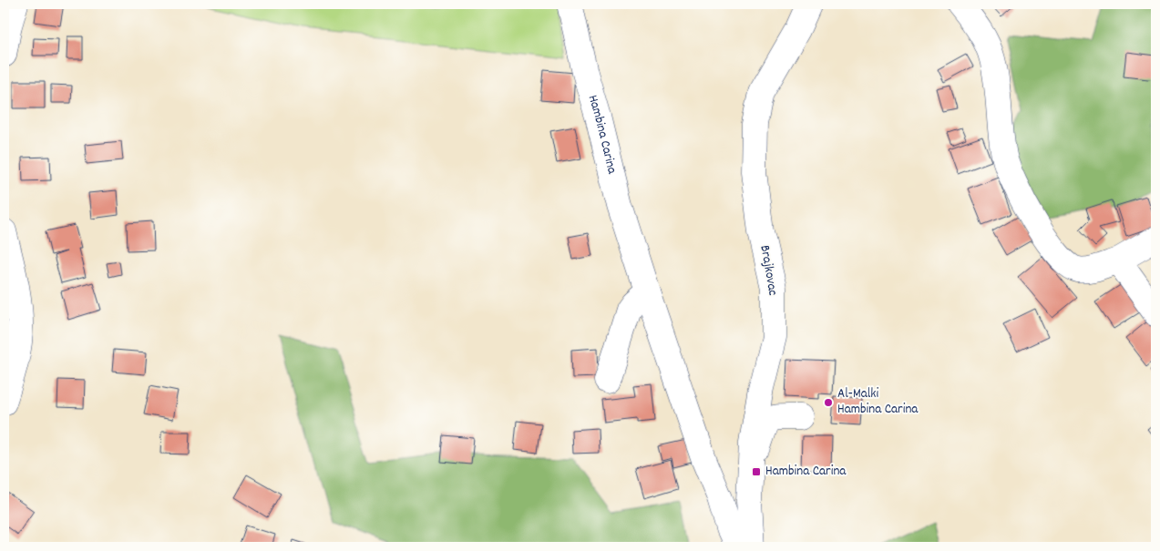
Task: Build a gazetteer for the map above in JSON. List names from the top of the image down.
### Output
{
  "streets": {
    "street": ["Hambina Carina", "Brajkovac"]
  },
  "places": {
    "other": ["Al-Malki Hambina Carina"],
    "transit": ["Hambina Carina"]
  }
}
